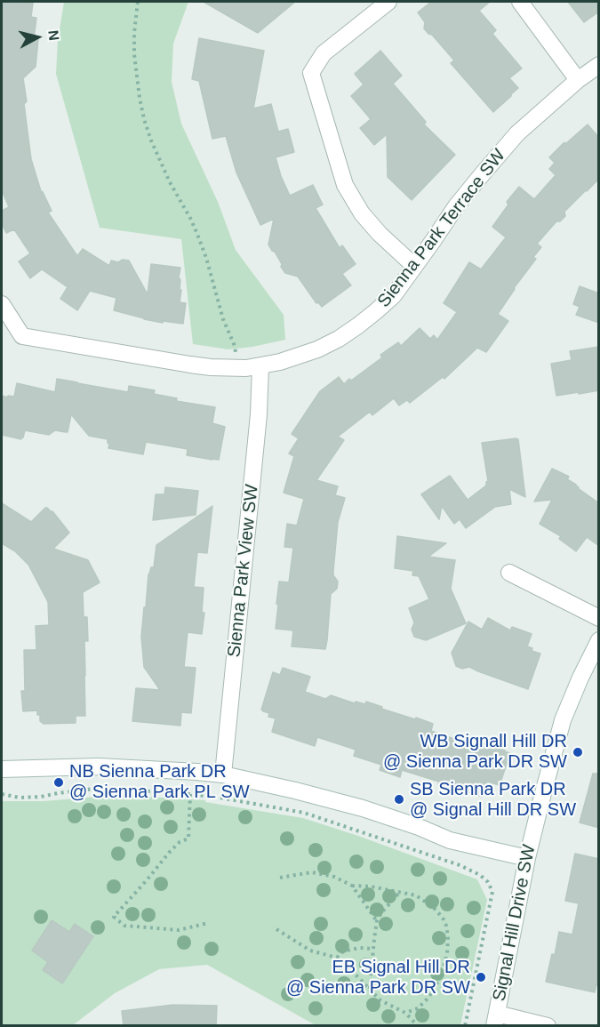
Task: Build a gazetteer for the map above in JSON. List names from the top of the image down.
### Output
{
  "streets": {
    "street": ["Sienna Park Terrace SW", "Sienna Park View SW", "Signal Hill Drive SW"]
  },
  "crossings": [
    ["Sienna Park Terrace SW", "Sienna Park View SW"]
  ],
  "places": [
    "WB Signall Hill DR @ Sienna Park DR SW",
    "NB Sienna Park DR @ Sienna Park PL SW",
    "SB Sienna Park DR @ Signal Hill DR SW",
    "EB Signal Hill DR @ Sienna Park DR SW"
  ],
  "north": "right"
}
